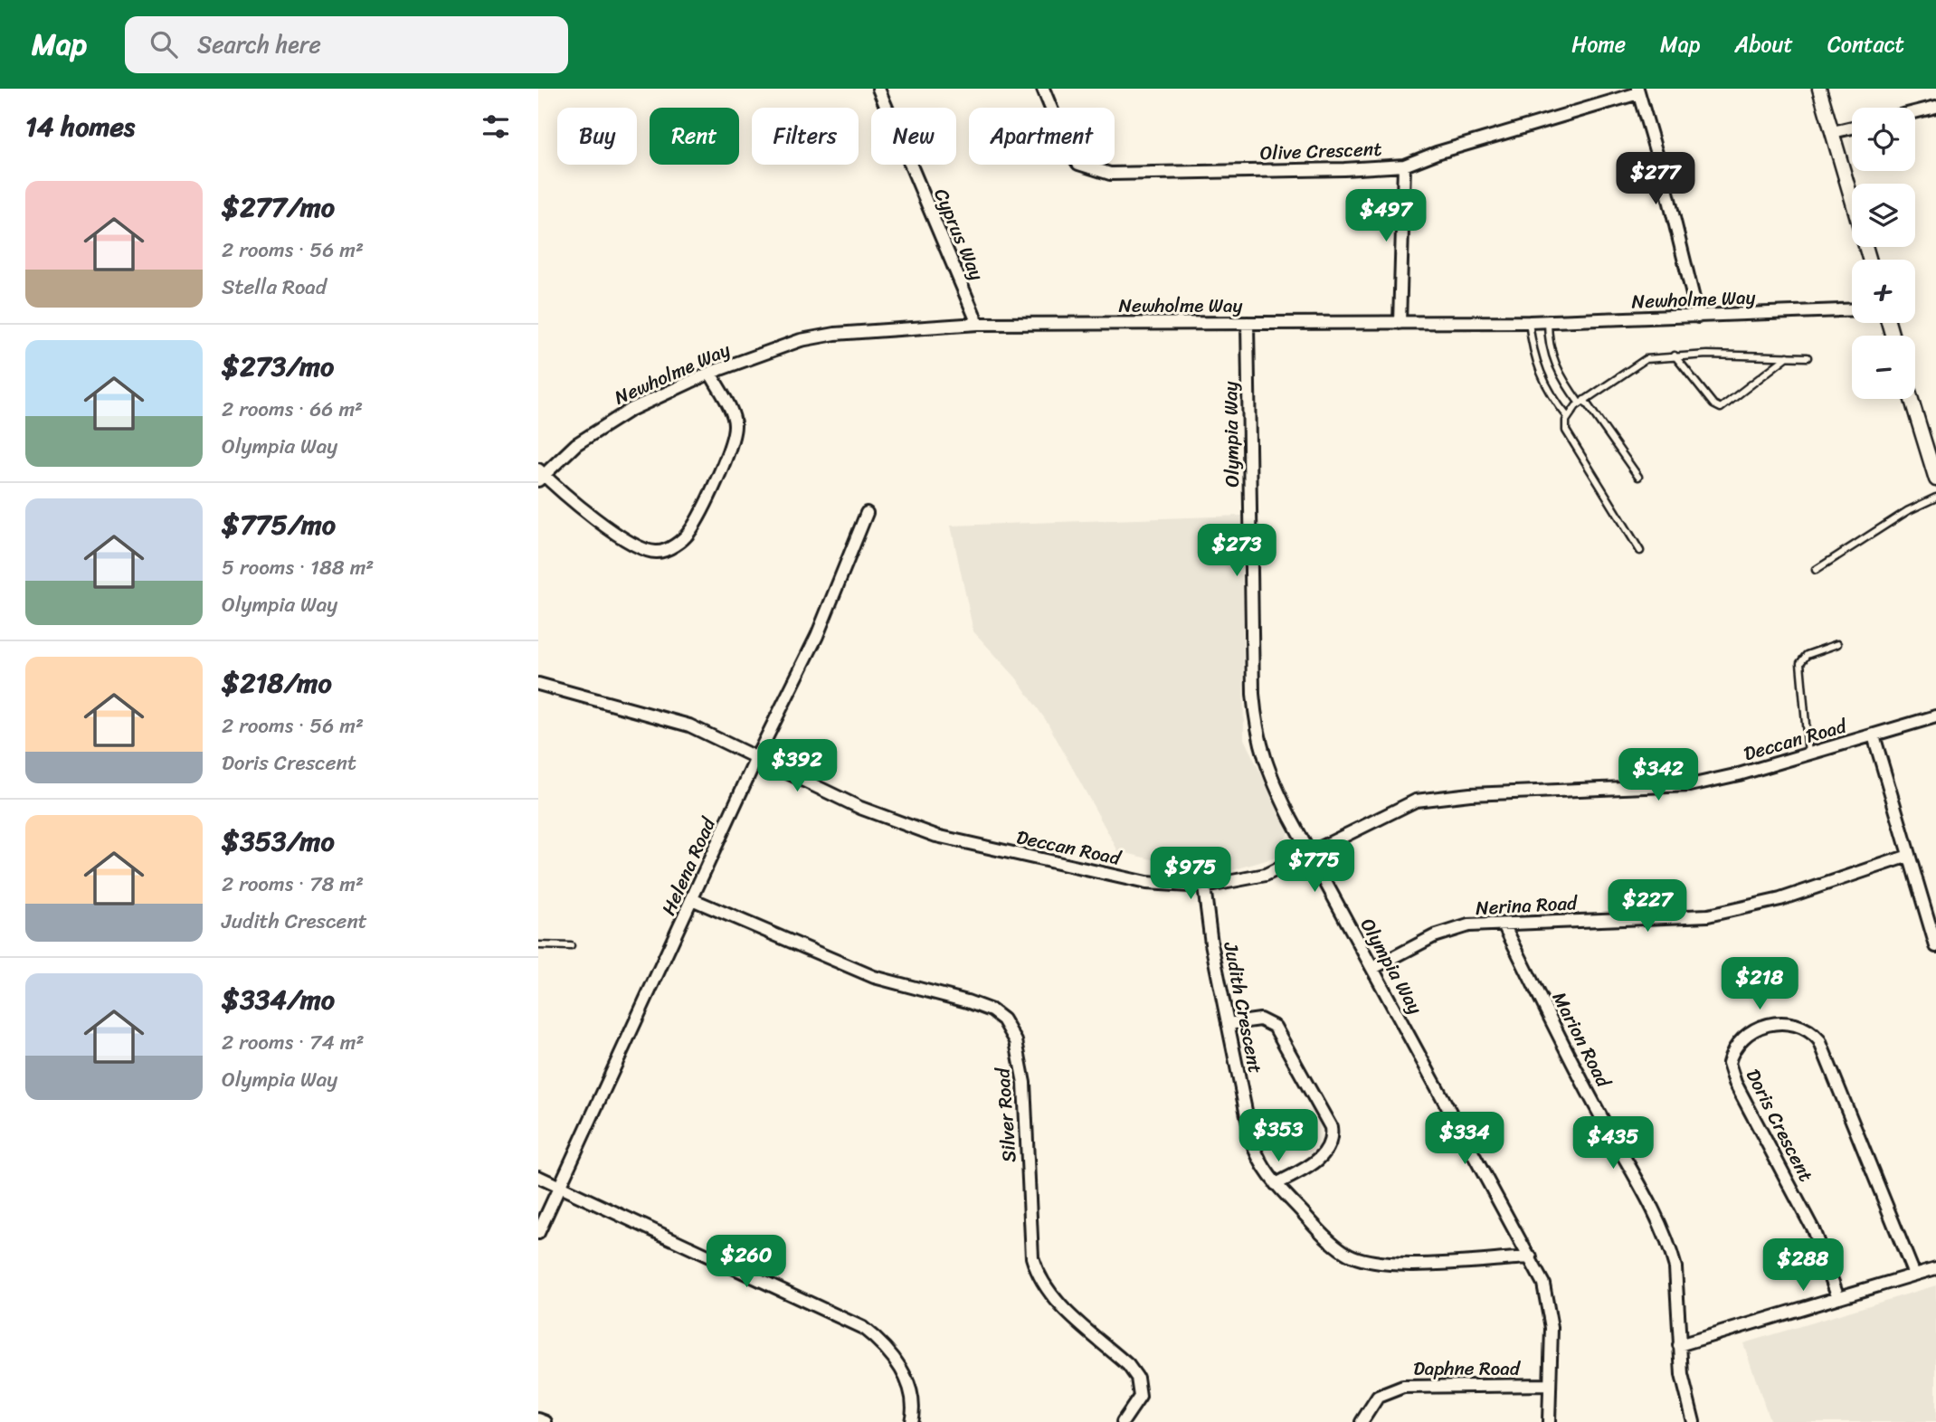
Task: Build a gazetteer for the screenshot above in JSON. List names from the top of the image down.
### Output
{
  "streets": {
    "street": [
      "Olive Crescent",
      "Cyprus Way",
      "Newholme Way",
      "Olympia Way",
      "Deccan Road",
      "Helena Road",
      "Nerina Road",
      "Judith Crescent",
      "Marion Road",
      "Silver Road",
      "Doris Crescent",
      "Daphne Road"
    ]
  },
  "crossings": [
    ["Cyprus Way", "Newholme Way"],
    ["Newholme Way", "Olympia Way"],
    ["Olympia Way", "Deccan Road"],
    ["Olympia Way", "Nerina Road"],
    ["Olympia Way", "Judith Crescent"],
    ["Olympia Way", "Daphne Road"],
    ["Deccan Road", "Helena Road"],
    ["Deccan Road", "Judith Crescent"],
    ["Helena Road", "Silver Road"],
    ["Nerina Road", "Marion Road"]
  ],
  "page": {
    "header": "Map",
    "search": "Search here",
    "nav": [
      "Home",
      "Map",
      "About",
      "Contact"
    ],
    "heading": "14 homes",
    "map_buttons": ["+", "−"],
    "chip": [
      "Buy",
      "Rent",
      "Filters",
      "New",
      "Apartment"
    ],
    "price": [
      "$277",
      "$497",
      "$273",
      "$392",
      "$342",
      "$775",
      "$975",
      "$227",
      "$218",
      "$353",
      "$334",
      "$435",
      "$260",
      "$288"
    ],
    "list": [
      {
        "name": "$277/mo",
        "note": "2 rooms · 56 m² · Stella Road"
      },
      {
        "name": "$273/mo",
        "note": "2 rooms · 66 m² · Olympia Way"
      },
      {
        "name": "$775/mo",
        "note": "5 rooms · 188 m² · Olympia Way"
      },
      {
        "name": "$218/mo",
        "note": "2 rooms · 56 m² · Doris Crescent"
      },
      {
        "name": "$353/mo",
        "note": "2 rooms · 78 m² · Judith Crescent"
      },
      {
        "name": "$334/mo",
        "note": "2 rooms · 74 m² · Olympia Way"
      }
    ]
  }
}
